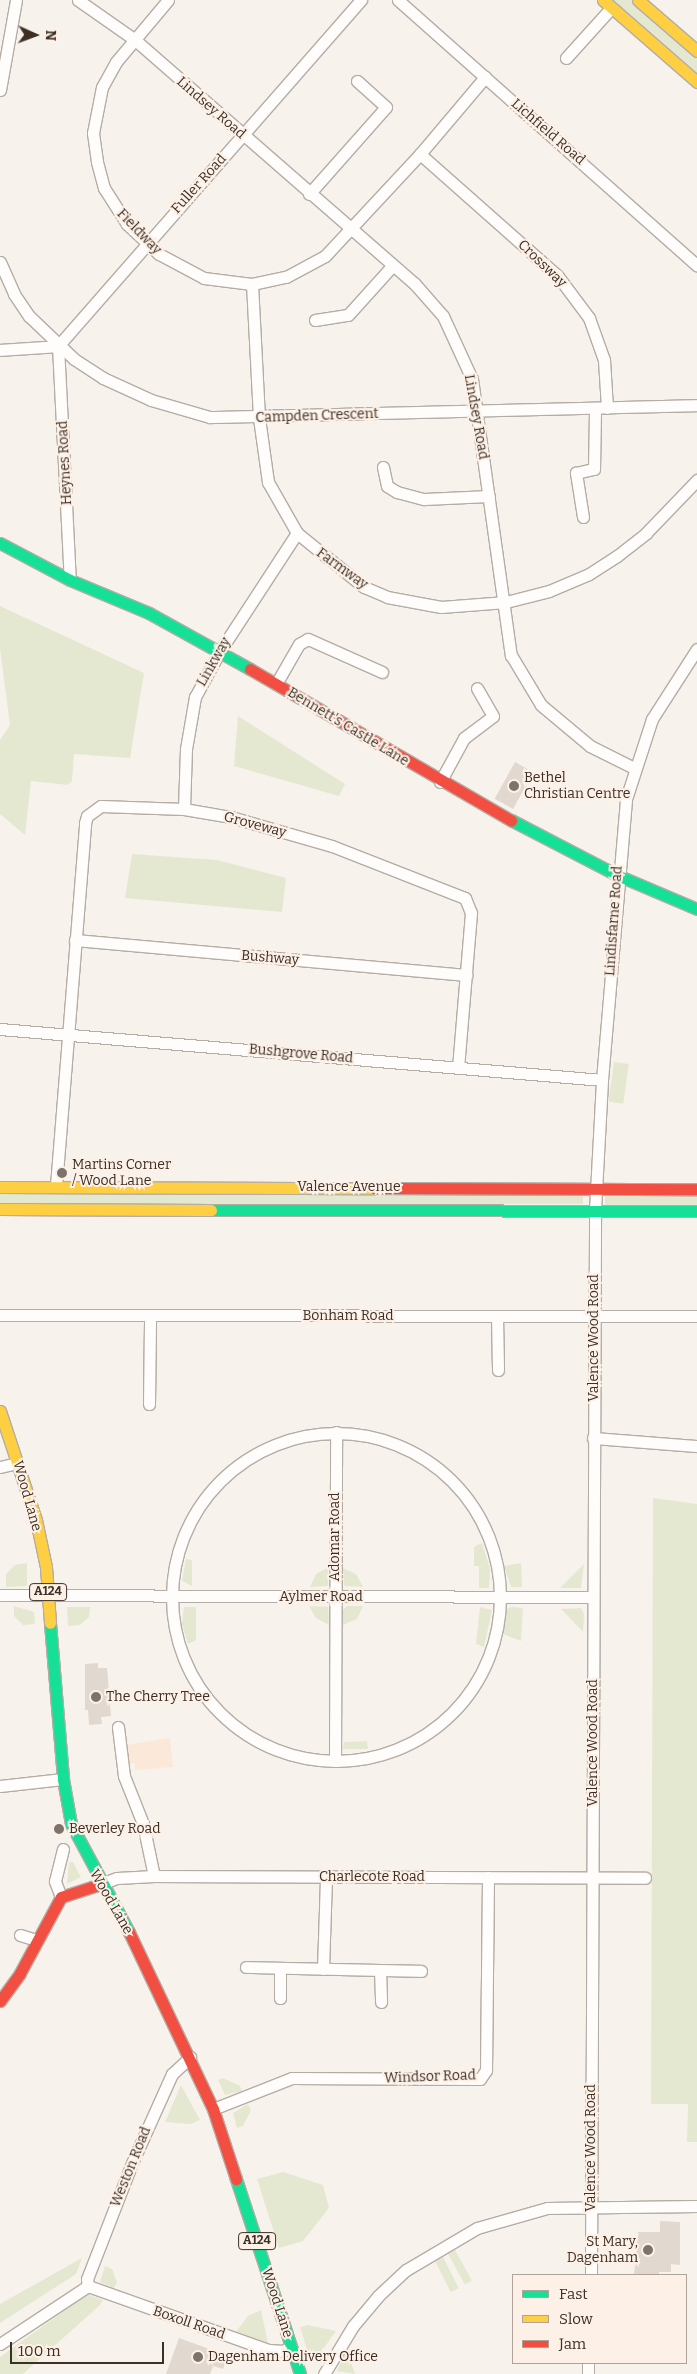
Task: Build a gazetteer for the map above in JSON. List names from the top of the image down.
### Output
{
  "streets": {
    "main road": [
      "Bennett's Castle Lane",
      "Valence Avenue",
      "Wood Lane",
      "A124"
    ],
    "street": [
      "Lindsey Road",
      "Lichfield Road",
      "Fuller Road",
      "Fieldway",
      "Crossway",
      "Campden Crescent",
      "Heynes Road",
      "Farmway",
      "Linkway",
      "Groveway",
      "Lindisfarne Road",
      "Bushway",
      "Bushgrove Road",
      "Bonham Road",
      "Valence Wood Road",
      "Adomar Road",
      "Aylmer Road",
      "Charlecote Road",
      "Windsor Road",
      "Weston Road",
      "Boxoll Road"
    ]
  },
  "crossings": [
    ["Lindsey Road", "Fuller Road"],
    ["Lindsey Road", "Fieldway"],
    ["Lindsey Road", "Campden Crescent"],
    ["Lindsey Road", "Farmway"],
    ["Lindsey Road", "Lindisfarne Road"],
    ["Lichfield Road", "Fieldway"],
    ["Fuller Road", "Fieldway"],
    ["Fuller Road", "Campden Crescent"],
    ["Fuller Road", "Heynes Road"],
    ["Fieldway", "Crossway"],
    ["Fieldway", "Farmway"],
    ["Crossway", "Campden Crescent"],
    ["Campden Crescent", "Heynes Road"],
    ["Campden Crescent", "Farmway"],
    ["Heynes Road", "Bennett's Castle Lane"],
    ["Farmway", "Linkway"],
    ["Linkway", "Bennett's Castle Lane"],
    ["Linkway", "Groveway"],
    ["Bennett's Castle Lane", "Lindisfarne Road"],
    ["Groveway", "Bushway"],
    ["Groveway", "Bushgrove Road"],
    ["Groveway", "Valence Avenue"],
    ["Lindisfarne Road", "Bushgrove Road"],
    ["Lindisfarne Road", "Valence Avenue"],
    ["Lindisfarne Road", "Valence Wood Road"],
    ["Valence Avenue", "Valence Wood Road"],
    ["Bonham Road", "Valence Wood Road"],
    ["Valence Wood Road", "Aylmer Road"],
    ["Valence Wood Road", "Charlecote Road"],
    ["Wood Lane", "Aylmer Road"],
    ["Wood Lane", "Charlecote Road"],
    ["Wood Lane", "Windsor Road"],
    ["Wood Lane", "Weston Road"],
    ["Wood Lane", "Boxoll Road"],
    ["Adomar Road", "Aylmer Road"],
    ["Charlecote Road", "Windsor Road"],
    ["Weston Road", "Boxoll Road"]
  ],
  "places": [
    "Bethel Christian Centre",
    "Martins Corner / Wood Lane",
    "The Cherry Tree",
    "Beverley Road",
    "St Mary, Dagenham",
    "Dagenham Delivery Office"
  ],
  "legend": ["Fast", "Slow", "Jam"],
  "scale_bar": "100 m",
  "north": "right"
}
